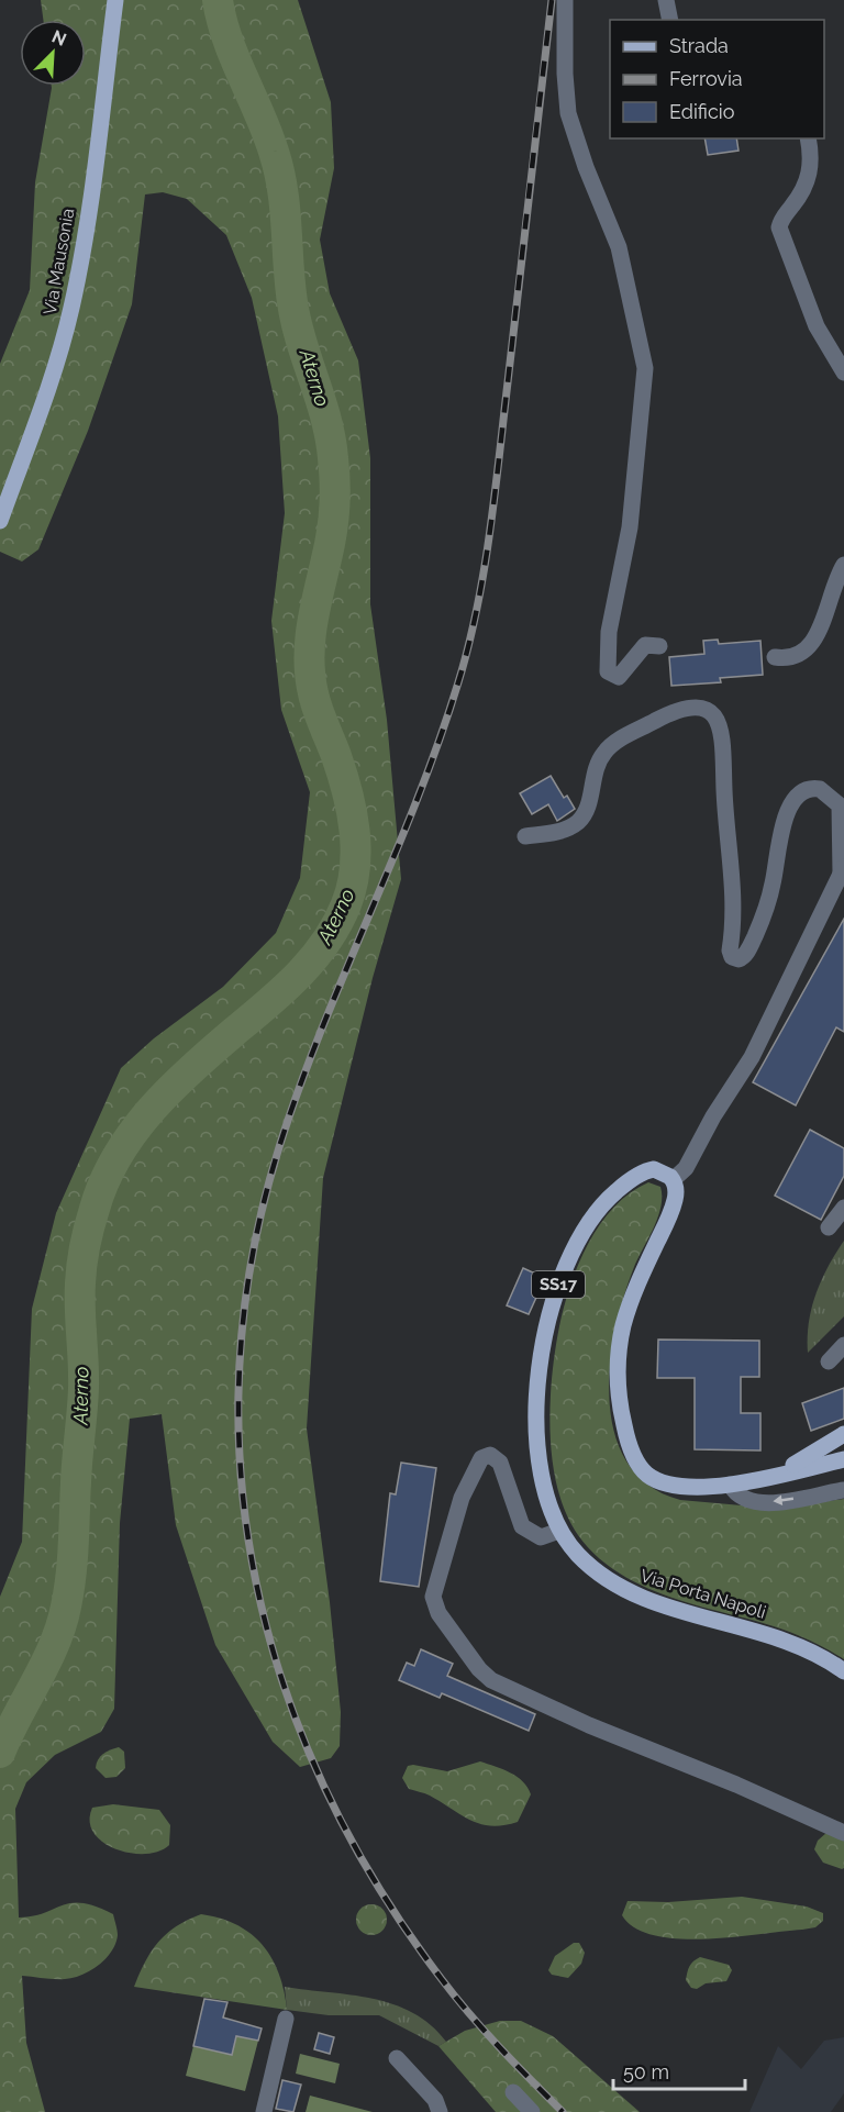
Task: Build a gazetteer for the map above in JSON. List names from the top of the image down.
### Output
{
  "streets": {
    "main road": ["Via Mausonia", "SS17", "Via Porta Napoli"]
  },
  "water": ["Aterno"],
  "legend": ["Strada", "Ferrovia", "Edificio"],
  "scale_bar": "50 m",
  "north": "top right"
}
